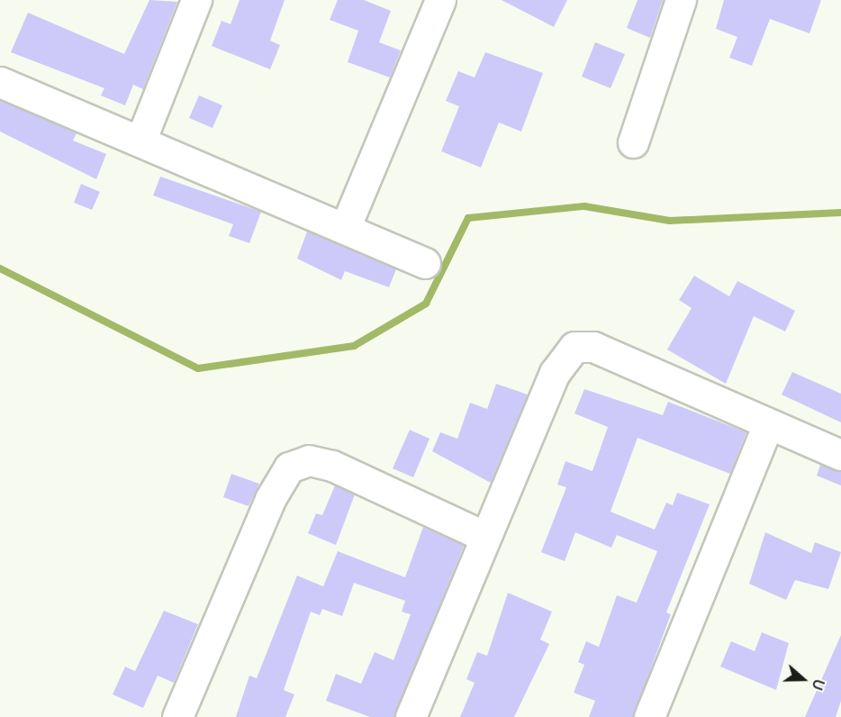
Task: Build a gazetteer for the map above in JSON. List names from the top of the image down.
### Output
{
  "north": "right"
}
